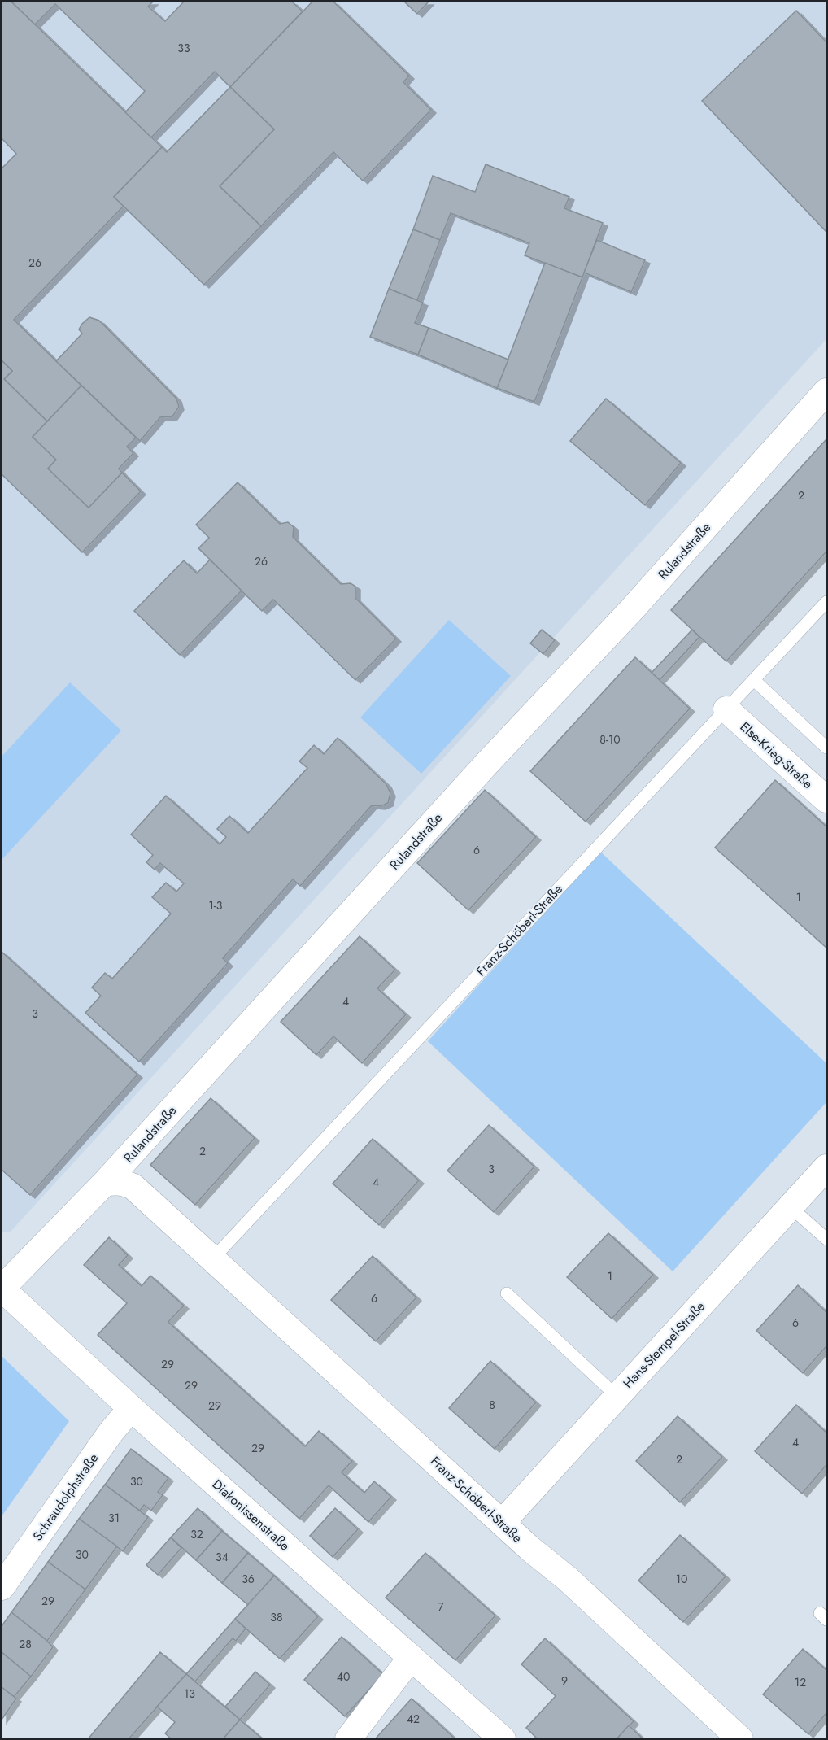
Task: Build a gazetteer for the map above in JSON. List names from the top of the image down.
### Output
{
  "streets": {
    "street": [
      "Rulandstraße",
      "Else-Krieg-Straße",
      "Franz-Schöberl-Straße",
      "Hans-Stempel-Straße",
      "Schraudolphstraße",
      "Diakonissenstraße"
    ]
  },
  "crossings": [
    ["Rulandstraße", "Franz-Schöberl-Straße"],
    ["Rulandstraße", "Diakonissenstraße"],
    ["Else-Krieg-Straße", "Franz-Schöberl-Straße"],
    ["Franz-Schöberl-Straße", "Hans-Stempel-Straße"],
    ["Schraudolphstraße", "Diakonissenstraße"]
  ],
  "house_numbers": [
    "33",
    "26",
    "2",
    "26",
    "8-10",
    "6",
    "1",
    "1-3",
    "4",
    "3",
    "2",
    "3",
    "4",
    "1",
    "6",
    "6",
    "29",
    "29",
    "8",
    "29",
    "4",
    "29",
    "2",
    "30",
    "31",
    "32",
    "30",
    "34",
    "36",
    "10",
    "29",
    "7",
    "38",
    "28",
    "40",
    "9",
    "12",
    "13",
    "42"
  ]
}
